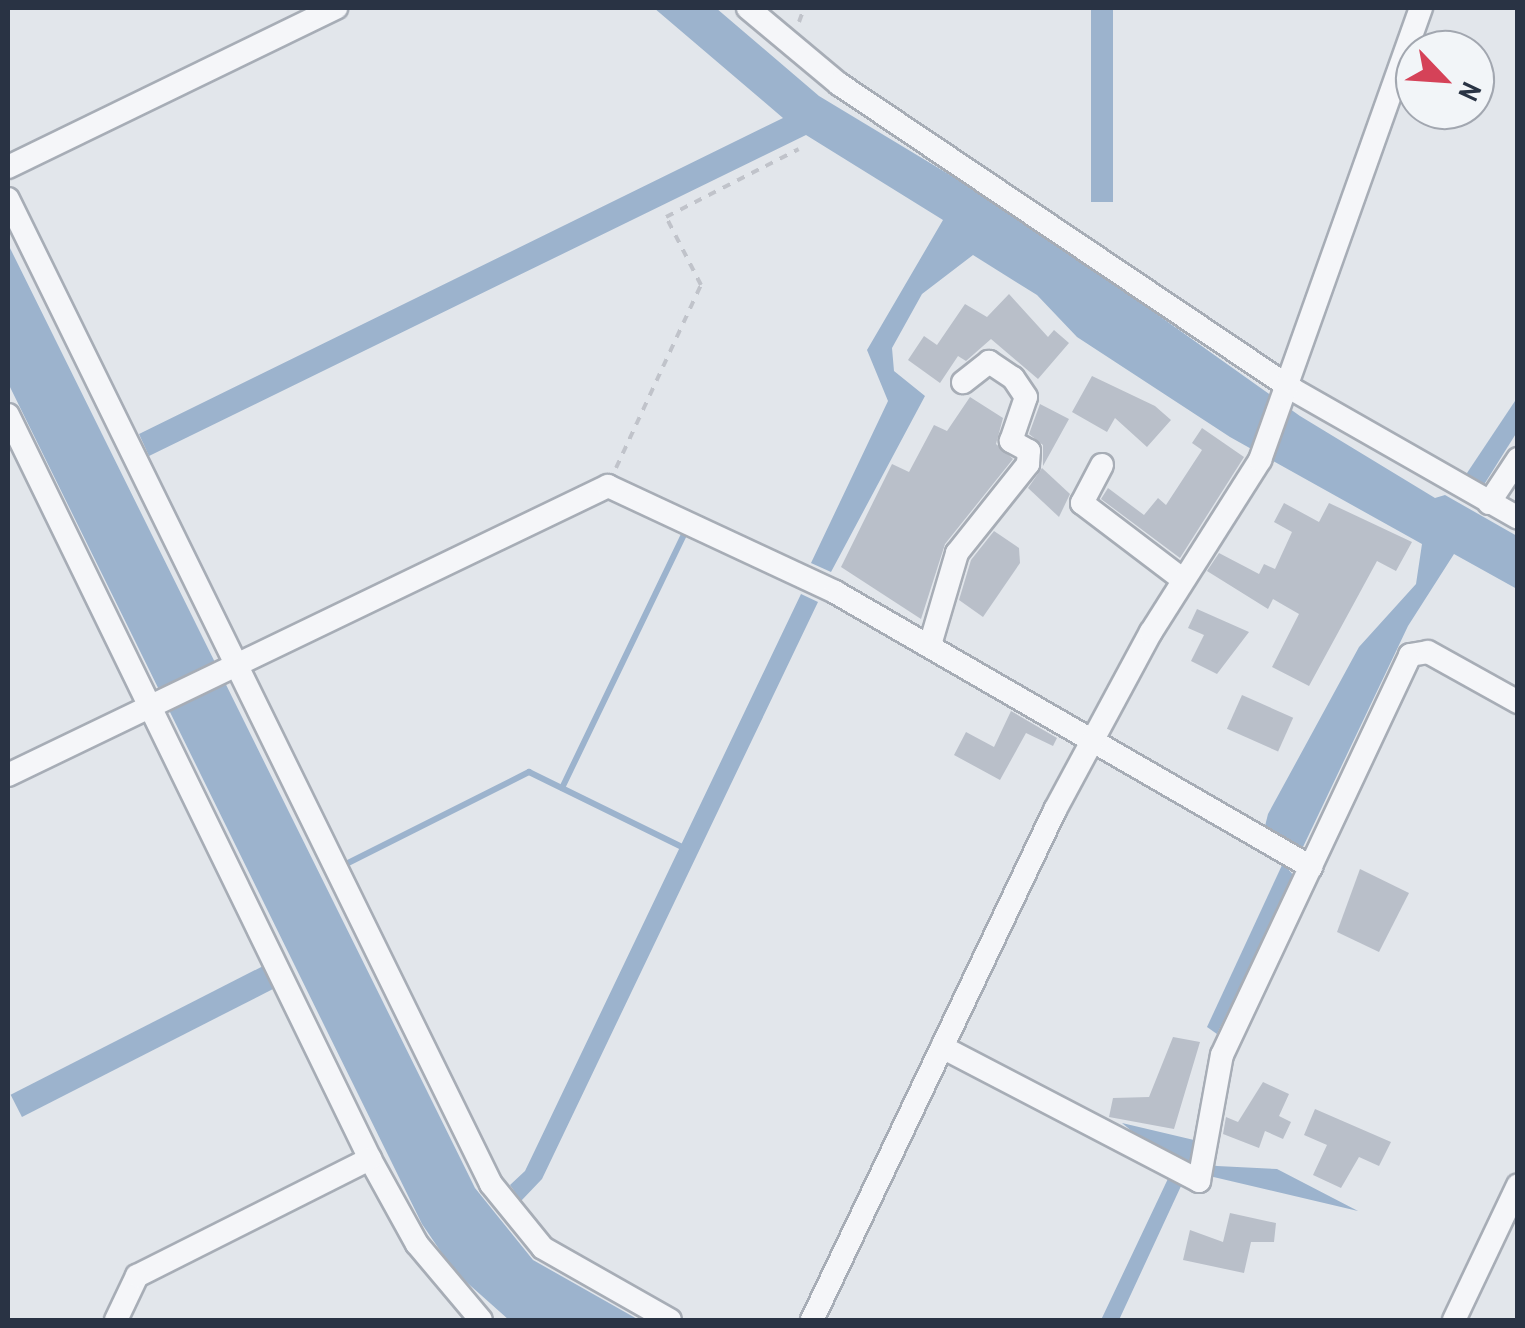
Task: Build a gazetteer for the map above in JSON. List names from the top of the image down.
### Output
{
  "north": "bottom right"
}
